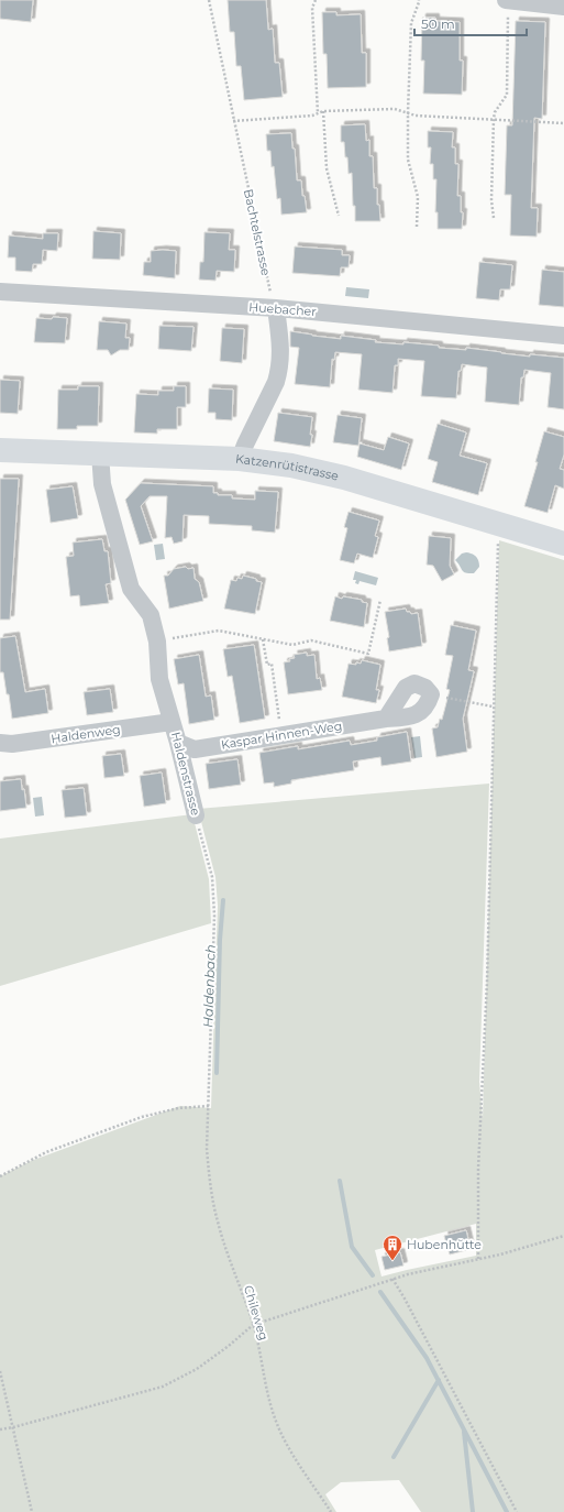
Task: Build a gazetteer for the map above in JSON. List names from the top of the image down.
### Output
{
  "streets": {
    "street": [
      "Huebacher",
      "Katzenrütistrasse",
      "Haldenweg",
      "Kaspar Hinnen-Weg",
      "Haldenstrasse"
    ],
    "path": ["Bachtelstrasse", "Chileweg"]
  },
  "crossings": [
    ["Bachtelstrasse", "Huebacher"],
    ["Katzenrütistrasse", "Haldenstrasse"],
    ["Haldenweg", "Haldenstrasse"],
    ["Kaspar Hinnen-Weg", "Haldenstrasse"],
    ["Haldenstrasse", "Chileweg"]
  ],
  "water": ["Haldenbach"],
  "places": {
    "building": ["Hubenhütte"]
  },
  "scale_bar": "50 m"
}
